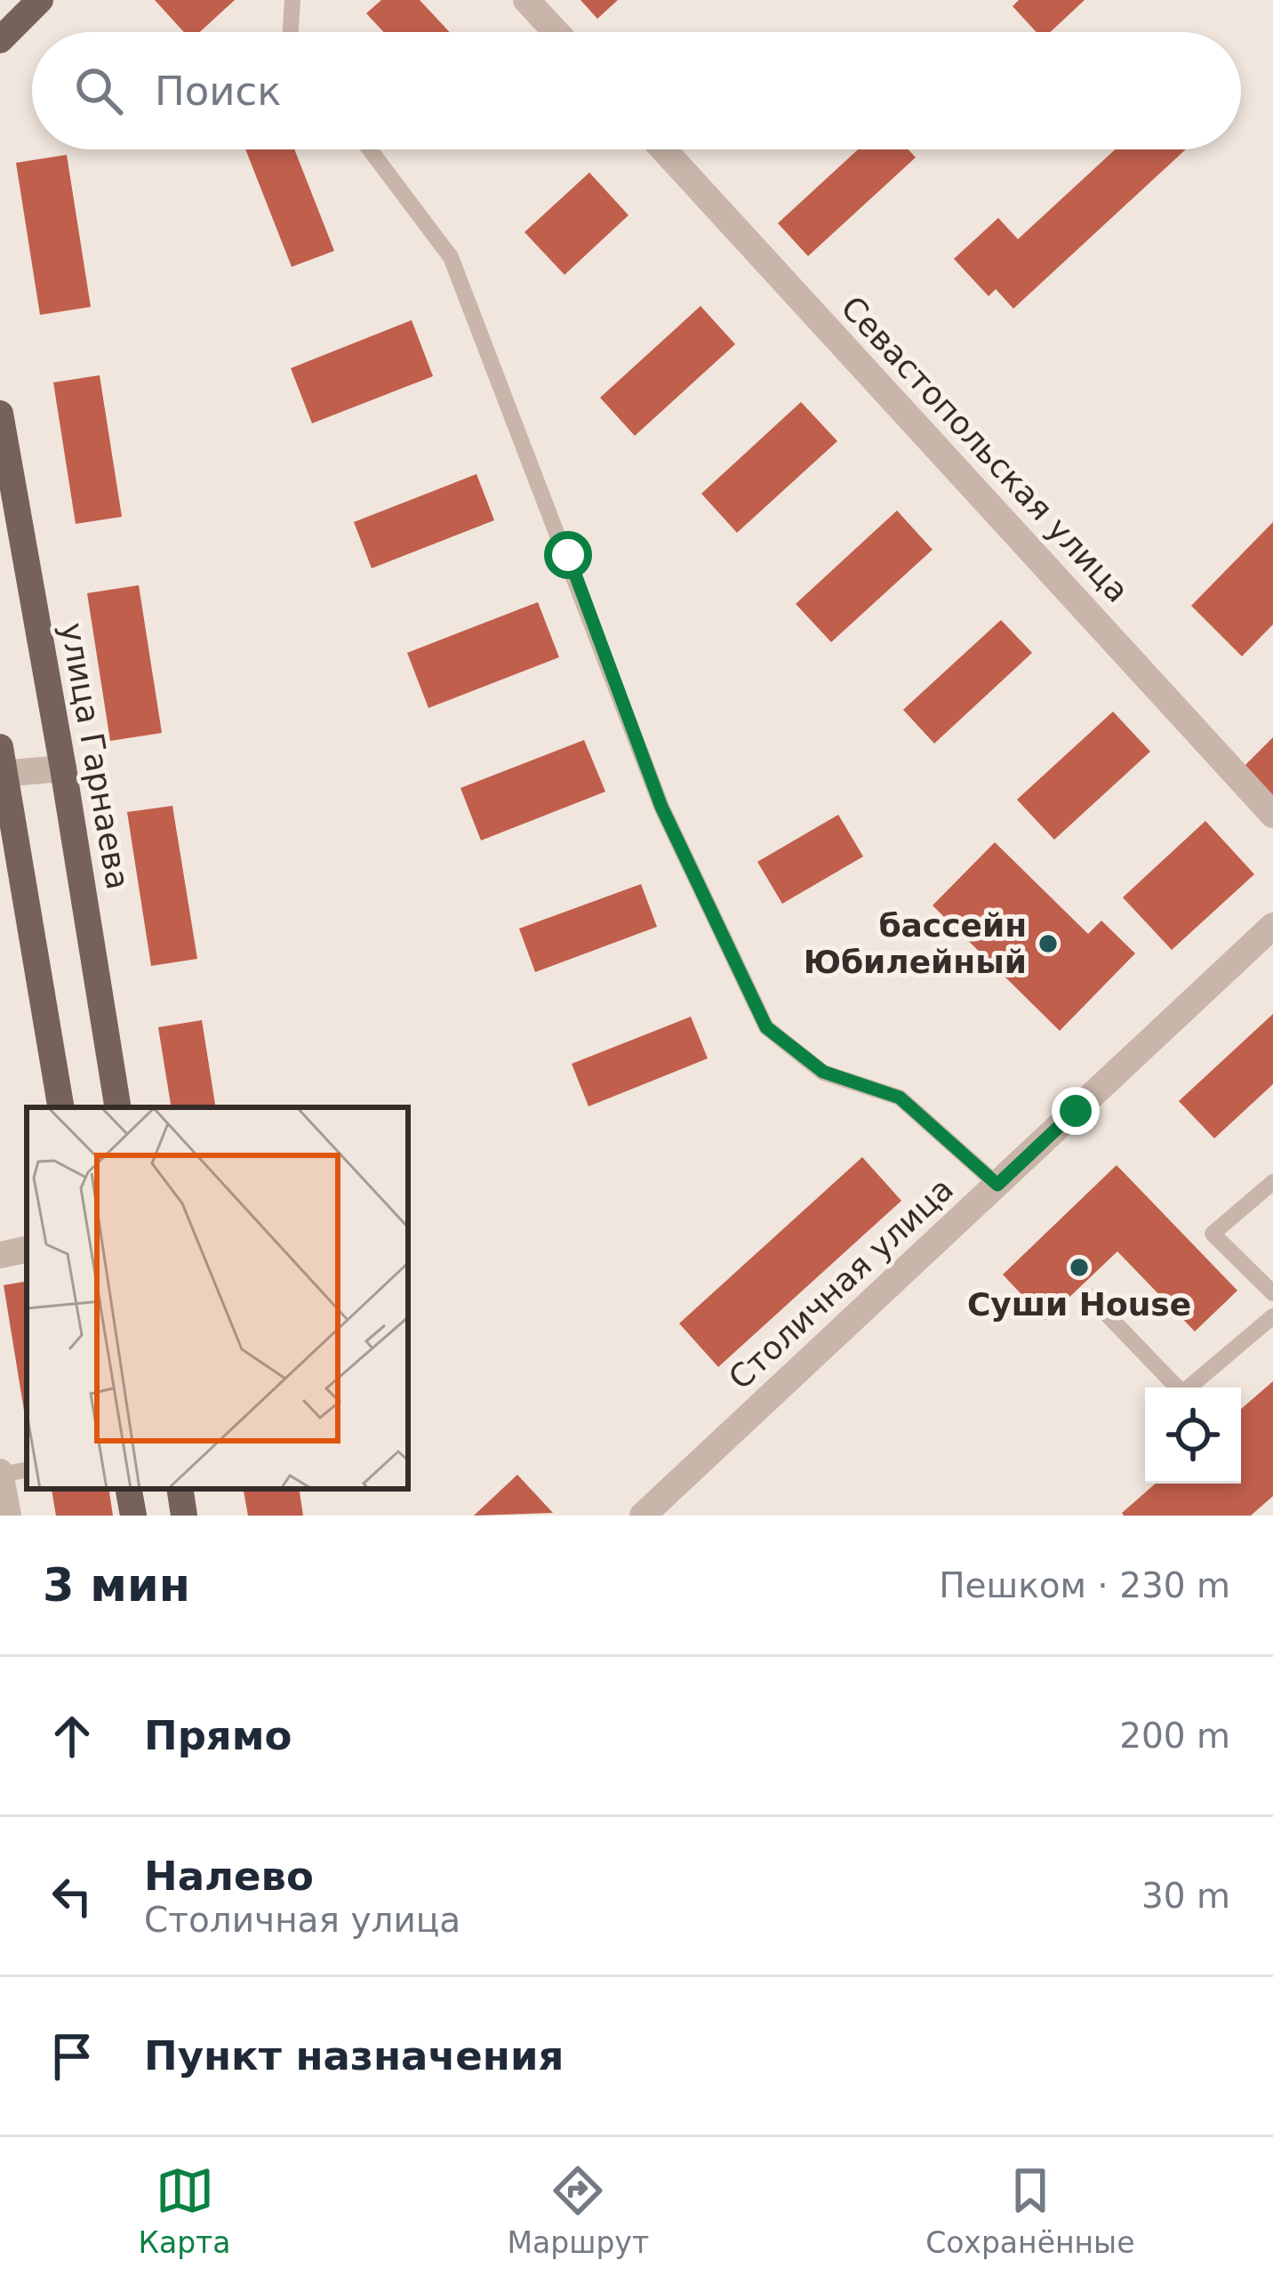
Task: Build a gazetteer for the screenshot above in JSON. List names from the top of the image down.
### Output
{
  "streets": {
    "main road": ["улица Гарнаева"],
    "street": ["Севастопольская улица", "Столичная улица"]
  },
  "places": ["бассейн Юбилейный", "Суши House"],
  "page": {
    "search": "Поиск",
    "heading": ["3 мин", "Пешком · 230 m"],
    "list": [
      ["Прямо", "200 m"],
      ["Налево", "Столичная улица", "30 m"],
      "Пункт назначения"
    ],
    "nav": ["Карта", "Маршрут", "Сохранённые"]
  }
}
